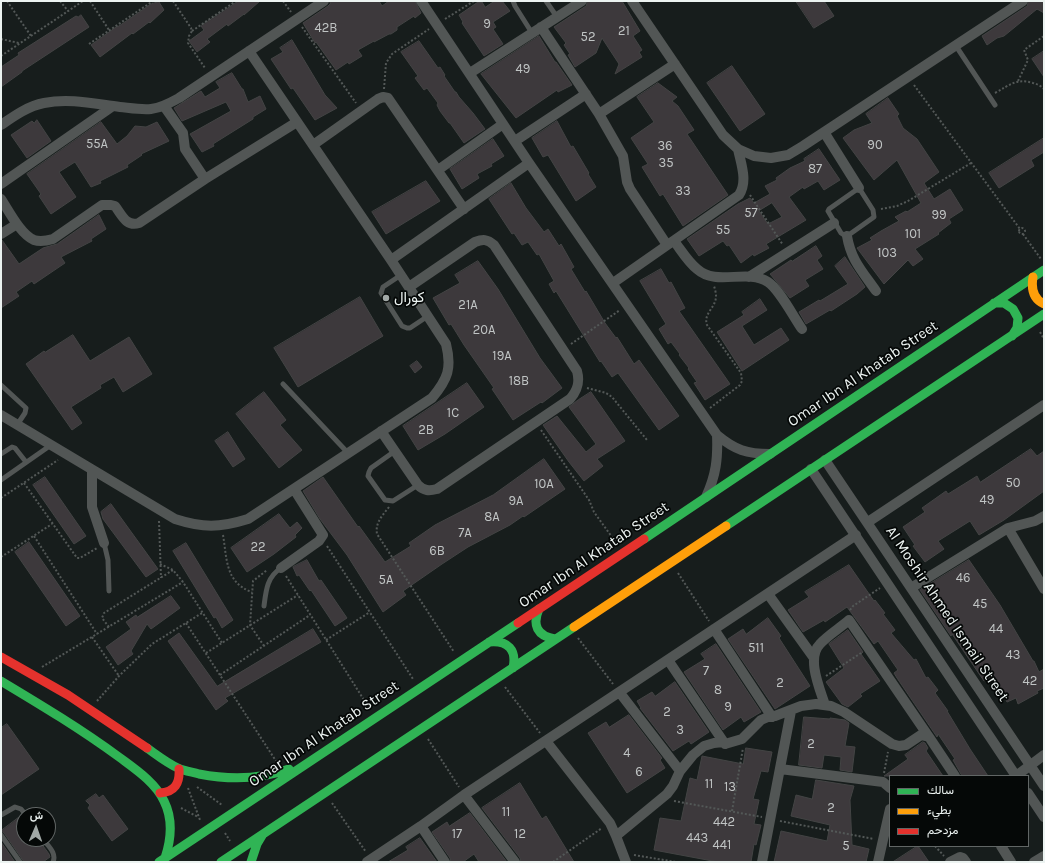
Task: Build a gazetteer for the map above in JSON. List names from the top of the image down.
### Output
{
  "streets": {
    "street": ["Omar Ibn Al Khatab Street", "Al Moshir Ahmed Ismail Street"]
  },
  "places": ["كورال"],
  "house_numbers": [
    "9",
    "42B",
    "21",
    "52",
    "49",
    "55A",
    "90",
    "36",
    "35",
    "87",
    "33",
    "57",
    "99",
    "55",
    "101",
    "103",
    "21A",
    "20A",
    "19A",
    "18B",
    "1C",
    "2B",
    "50",
    "10A",
    "49",
    "9A",
    "8A",
    "7A",
    "22",
    "6B",
    "46",
    "5A",
    "45",
    "44",
    "511",
    "43",
    "7",
    "42",
    "2",
    "8",
    "9",
    "2",
    "3",
    "2",
    "4",
    "6",
    "11",
    "13",
    "2",
    "11",
    "442",
    "17",
    "12",
    "443",
    "441",
    "5"
  ],
  "legend": ["سالك", "بطيء", "مزدحم"],
  "north": "top"
}
